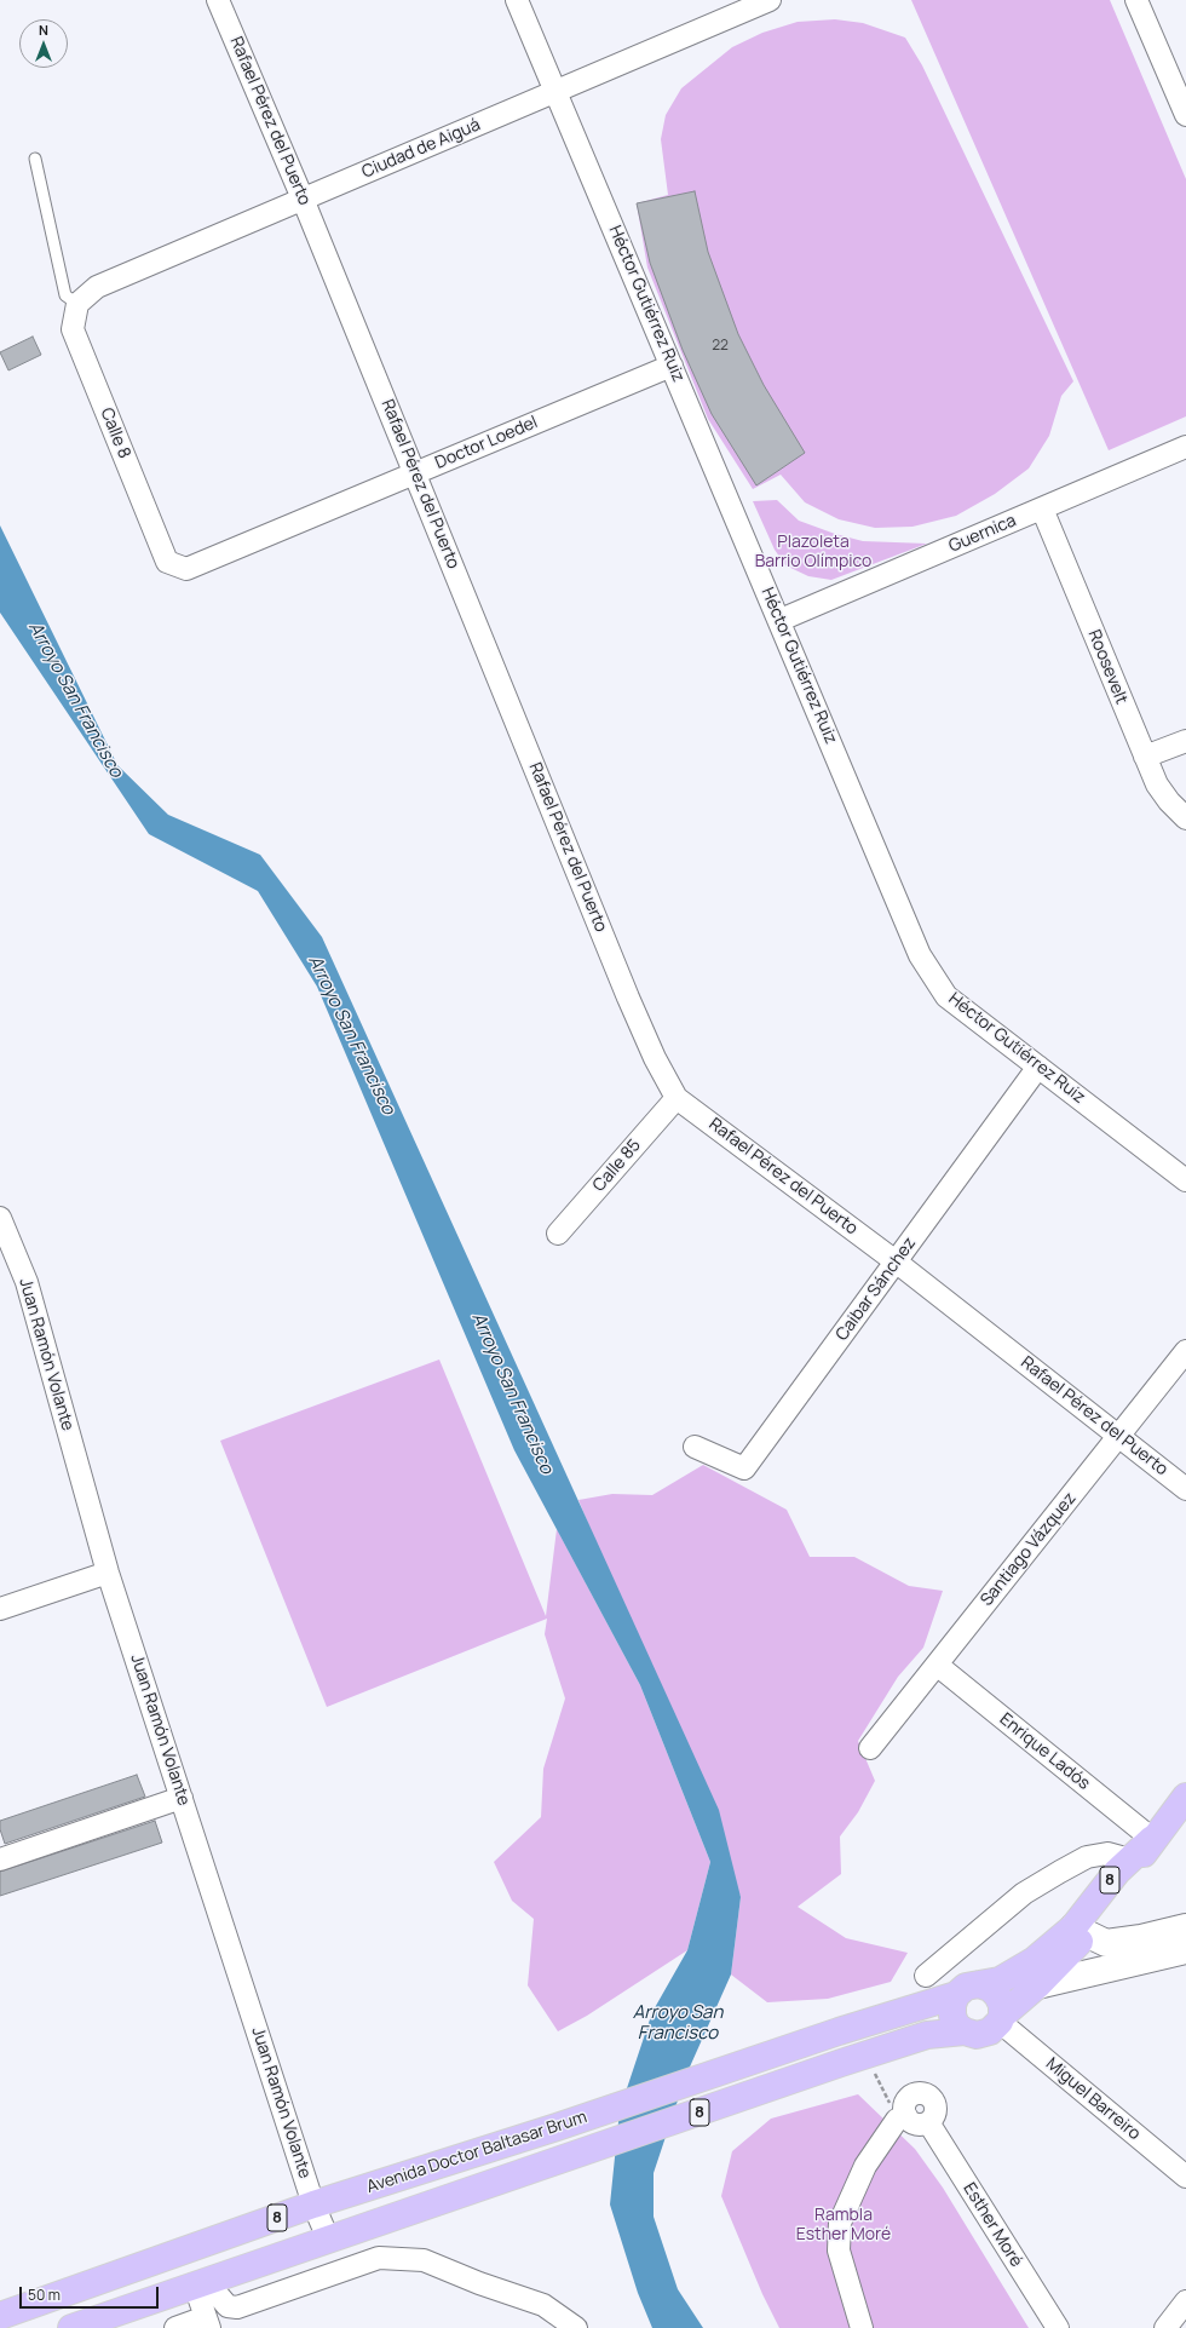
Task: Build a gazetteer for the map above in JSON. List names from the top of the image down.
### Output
{
  "streets": {
    "highway": ["8", "Avenida Doctor Baltasar Brum"],
    "street": [
      "Rafael Pérez del Puerto",
      "Ciudad de Aiguá",
      "Héctor Gutiérrez Ruiz",
      "Calle 8",
      "Doctor Loedel",
      "Guernica",
      "Roosevelt",
      "Calle 85",
      "Caibar Sánchez",
      "Juan Ramón Volante",
      "Santiago Vázquez",
      "Enrique Ladós",
      "Miguel Barreiro",
      "Esther Moré"
    ]
  },
  "crossings": [
    ["Rafael Pérez del Puerto", "Ciudad de Aiguá"],
    ["Rafael Pérez del Puerto", "Doctor Loedel"],
    ["Rafael Pérez del Puerto", "Calle 85"],
    ["Rafael Pérez del Puerto", "Caibar Sánchez"],
    ["Rafael Pérez del Puerto", "Santiago Vázquez"],
    ["Ciudad de Aiguá", "Héctor Gutiérrez Ruiz"],
    ["Ciudad de Aiguá", "Calle 8"],
    ["Héctor Gutiérrez Ruiz", "Doctor Loedel"],
    ["Héctor Gutiérrez Ruiz", "Guernica"],
    ["Héctor Gutiérrez Ruiz", "Caibar Sánchez"],
    ["Calle 8", "Doctor Loedel"],
    ["Guernica", "Roosevelt"],
    ["Juan Ramón Volante", "Avenida Doctor Baltasar Brum"],
    ["Santiago Vázquez", "Enrique Ladós"],
    ["Enrique Ladós", "8"],
    ["8", "Miguel Barreiro"],
    ["8", "Avenida Doctor Baltasar Brum"],
    ["Miguel Barreiro", "Avenida Doctor Baltasar Brum"]
  ],
  "water": ["Arroyo San Francisco"],
  "parks": ["Plazoleta Barrio Olímpico", "Rambla Esther Moré"],
  "house_numbers": ["22"],
  "scale_bar": "50 m",
  "north": "top"
}
